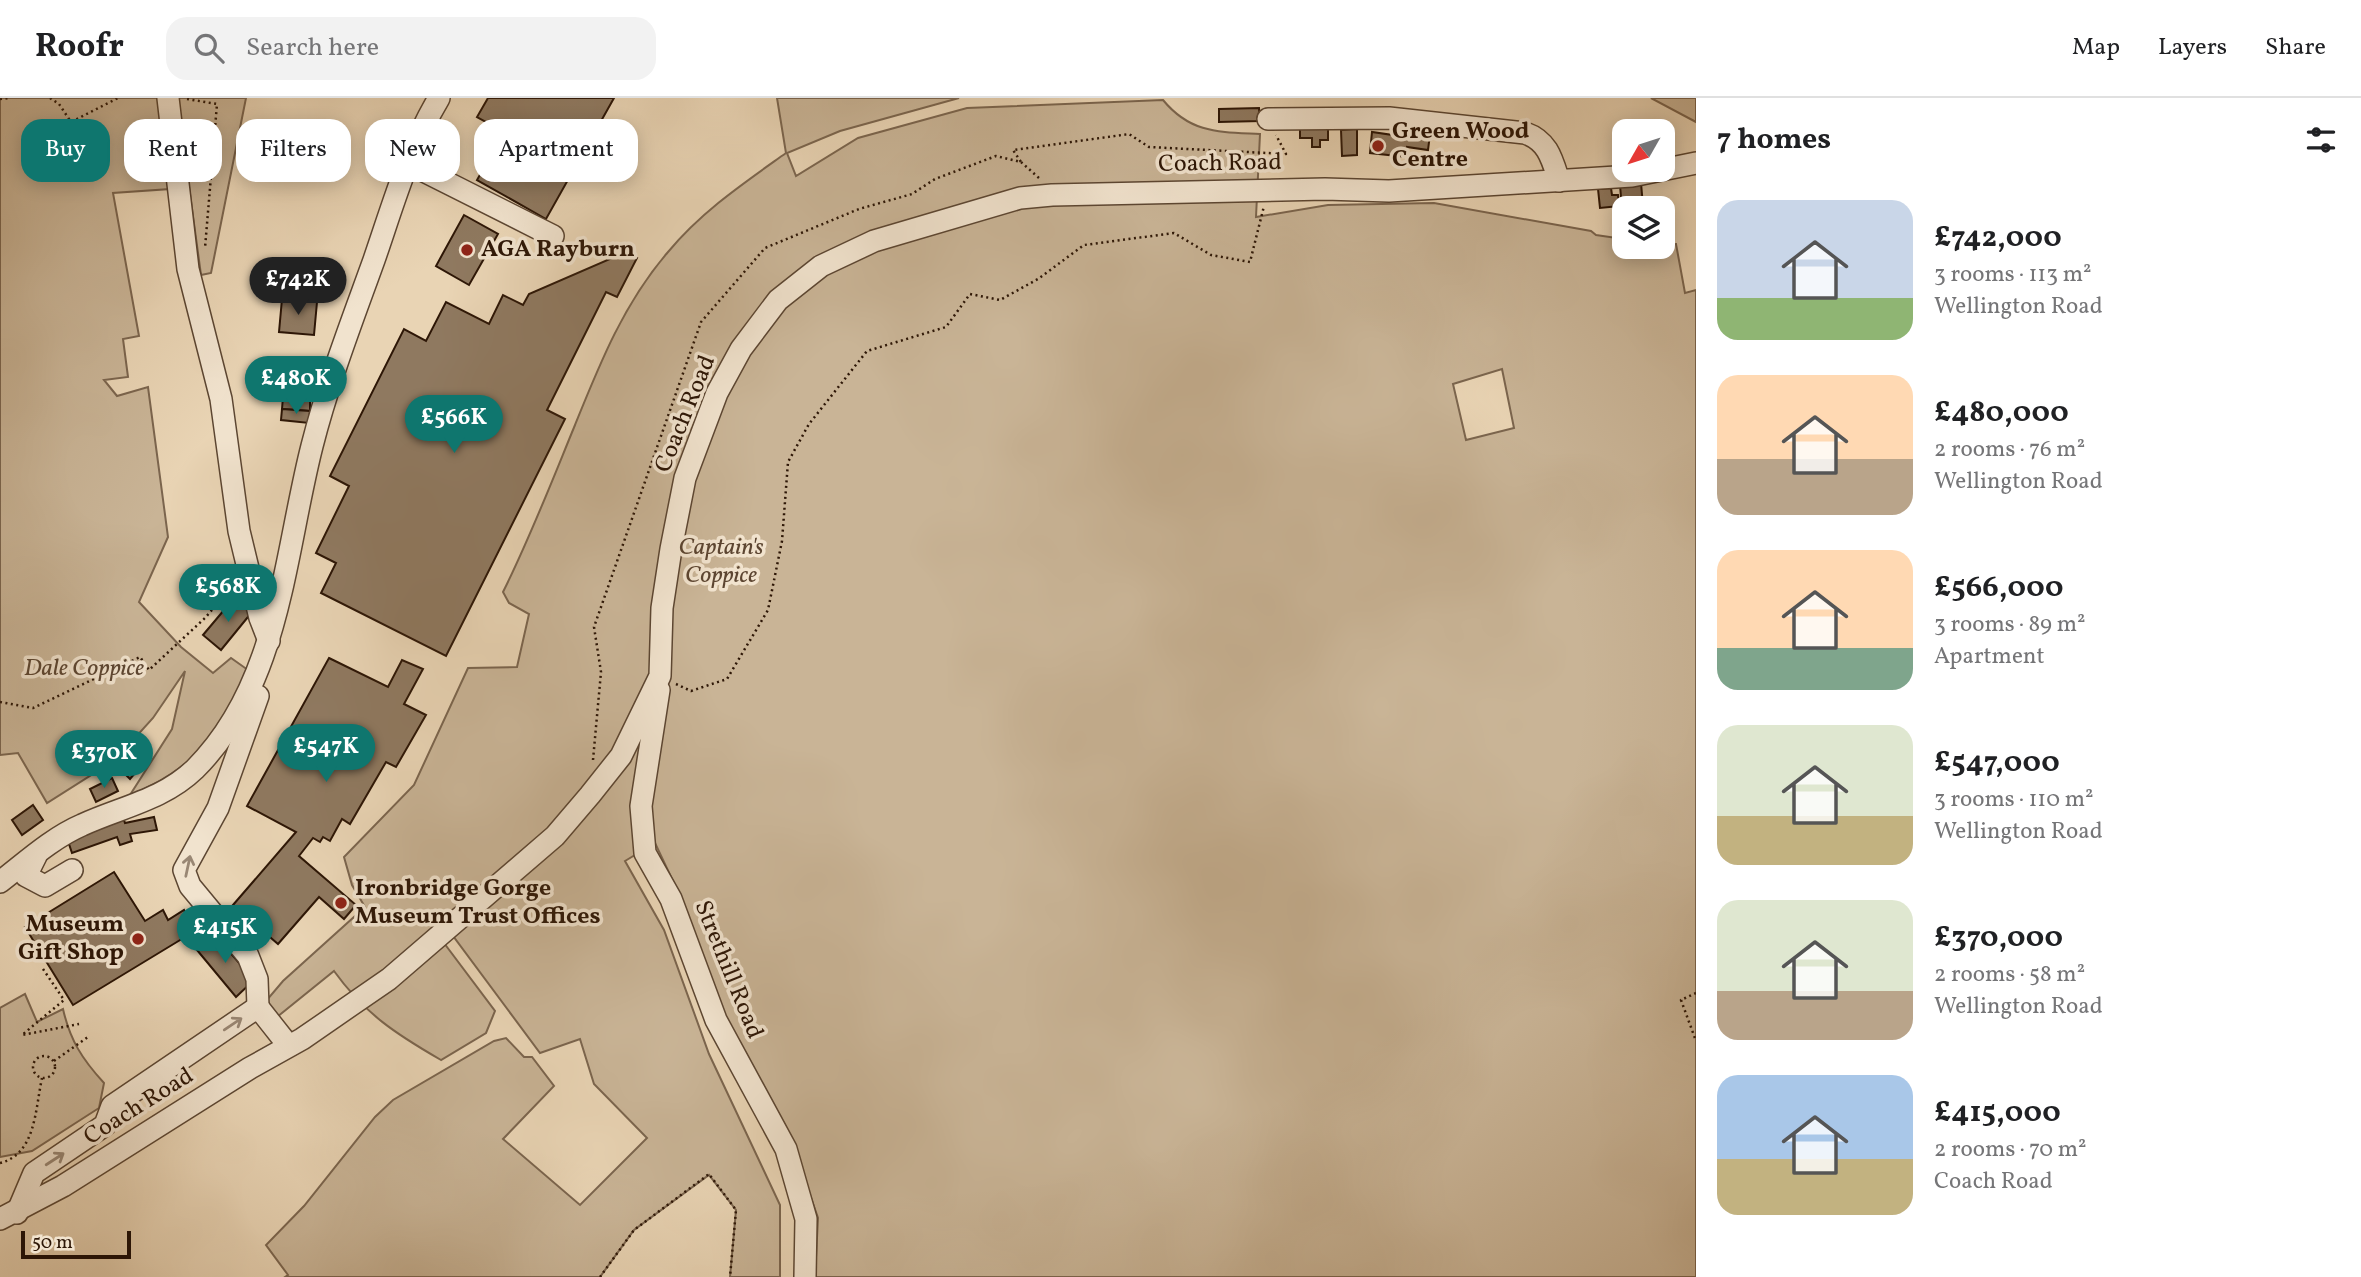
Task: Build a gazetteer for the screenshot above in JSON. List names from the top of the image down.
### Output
{
  "streets": {
    "street": ["Coach Road", "Strethill Road"]
  },
  "crossings": [
    ["Coach Road", "Strethill Road"]
  ],
  "parks": ["Captain's Coppice", "Dale Coppice"],
  "places": [
    "Green Wood Centre",
    "AGA Rayburn",
    "Ironbridge Gorge Museum Trust Offices",
    "Museum Gift Shop"
  ],
  "scale_bar": "50 m",
  "north": "bottom left",
  "page": {
    "header": "Roofr",
    "search": "Search here",
    "nav": ["Map", "Layers", "Share"],
    "heading": "7 homes",
    "chip": [
      "Buy",
      "Rent",
      "Filters",
      "New",
      "Apartment"
    ],
    "list": [
      {
        "name": "£742,000",
        "note": "3 rooms · 113 m² · Wellington Road"
      },
      {
        "name": "£480,000",
        "note": "2 rooms · 76 m² · Wellington Road"
      },
      {
        "name": "£566,000",
        "note": "3 rooms · 89 m² · Apartment"
      },
      {
        "name": "£547,000",
        "note": "3 rooms · 110 m² · Wellington Road"
      },
      {
        "name": "£370,000",
        "note": "2 rooms · 58 m² · Wellington Road"
      },
      {
        "name": "£415,000",
        "note": "2 rooms · 70 m² · Coach Road"
      }
    ],
    "price": [
      "£742K",
      "£480K",
      "£566K",
      "£568K",
      "£547K",
      "£370K",
      "£415K"
    ],
    "scale": "50 m"
  }
}
